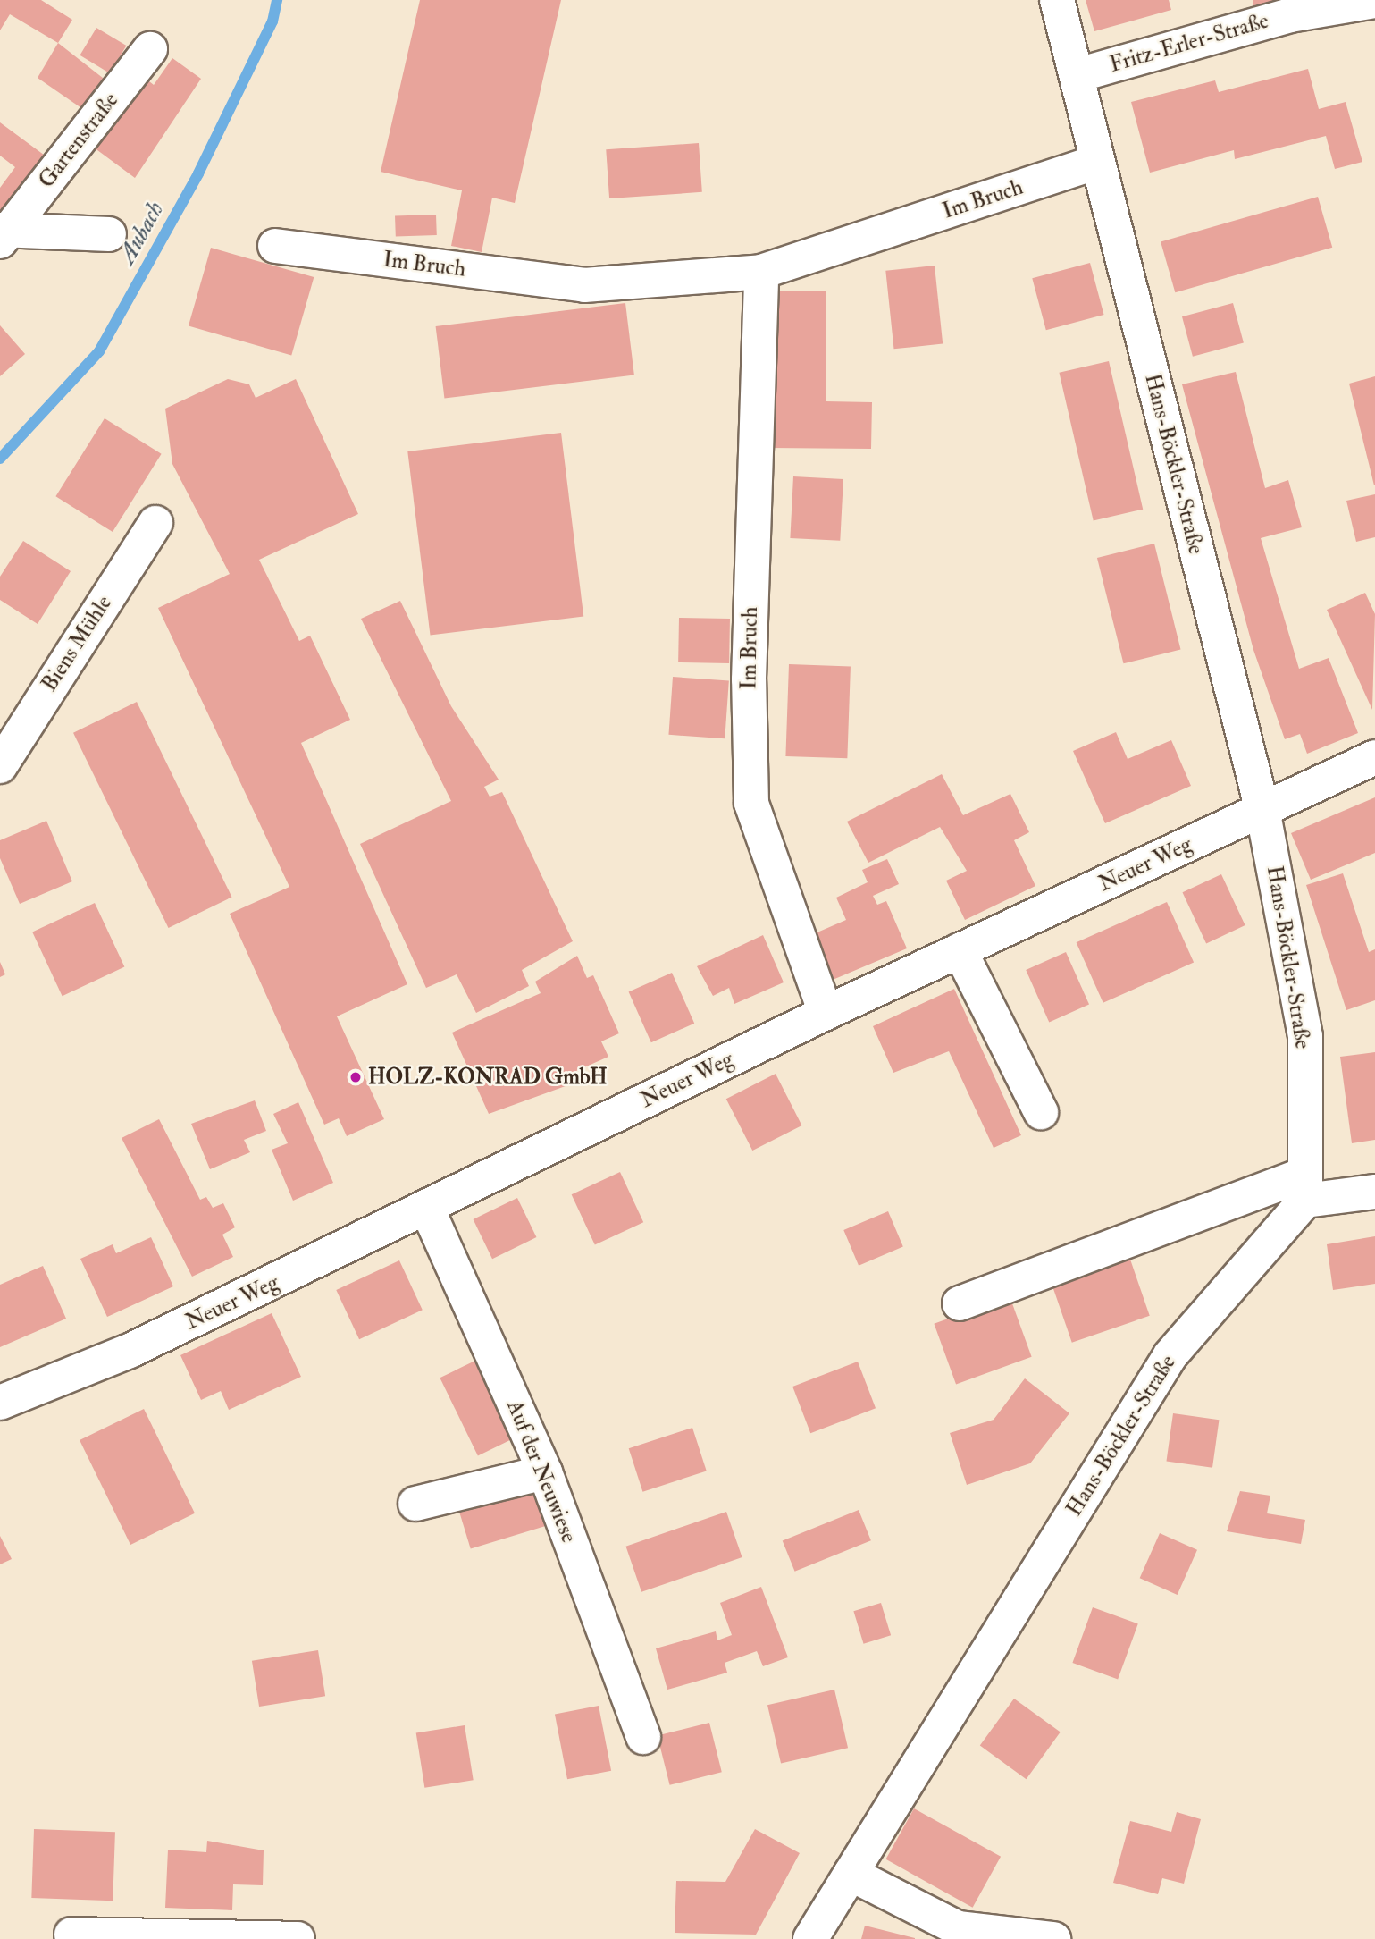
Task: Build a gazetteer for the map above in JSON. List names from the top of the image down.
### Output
{
  "streets": {
    "street": [
      "Fritz-Erler-Straße",
      "Gartenstraße",
      "Im Bruch",
      "Hans-Böckler-Straße",
      "Biens Mühle",
      "Neuer Weg",
      "Auf der Neuwiese"
    ]
  },
  "crossings": [
    ["Fritz-Erler-Straße", "Hans-Böckler-Straße"],
    ["Im Bruch", "Hans-Böckler-Straße"],
    ["Im Bruch", "Neuer Weg"],
    ["Hans-Böckler-Straße", "Neuer Weg"],
    ["Neuer Weg", "Auf der Neuwiese"]
  ],
  "water": ["Aubach"],
  "places": ["HOLZ-KONRAD GmbH"]
}
